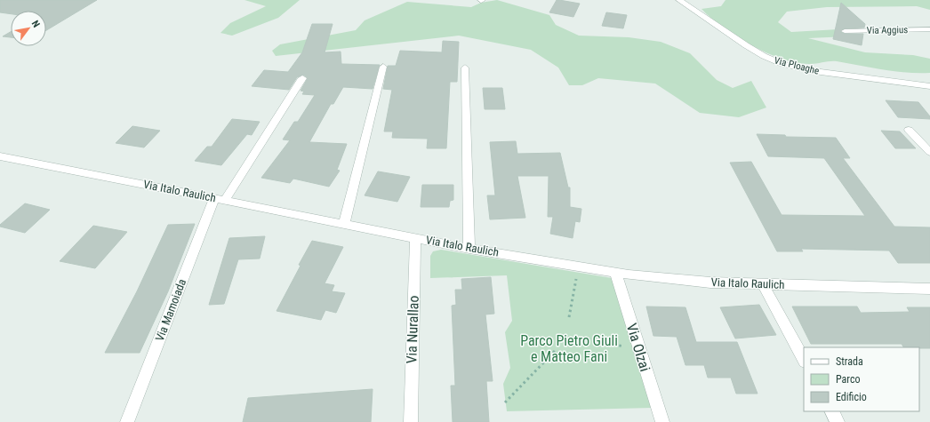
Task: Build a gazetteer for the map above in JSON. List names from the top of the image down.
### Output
{
  "streets": {
    "street": [
      "Via Aggius",
      "Via Ploaghe",
      "Via Italo Raulich",
      "Via Mamoiada",
      "Via Nurallao",
      "Via Olzai"
    ]
  },
  "crossings": [
    ["Via Italo Raulich", "Via Mamoiada"],
    ["Via Italo Raulich", "Via Nurallao"],
    ["Via Italo Raulich", "Via Olzai"]
  ],
  "parks": ["Parco Pietro Giuli e Matteo Fani"],
  "legend": ["Strada", "Parco", "Edificio"],
  "north": "top right"
}
